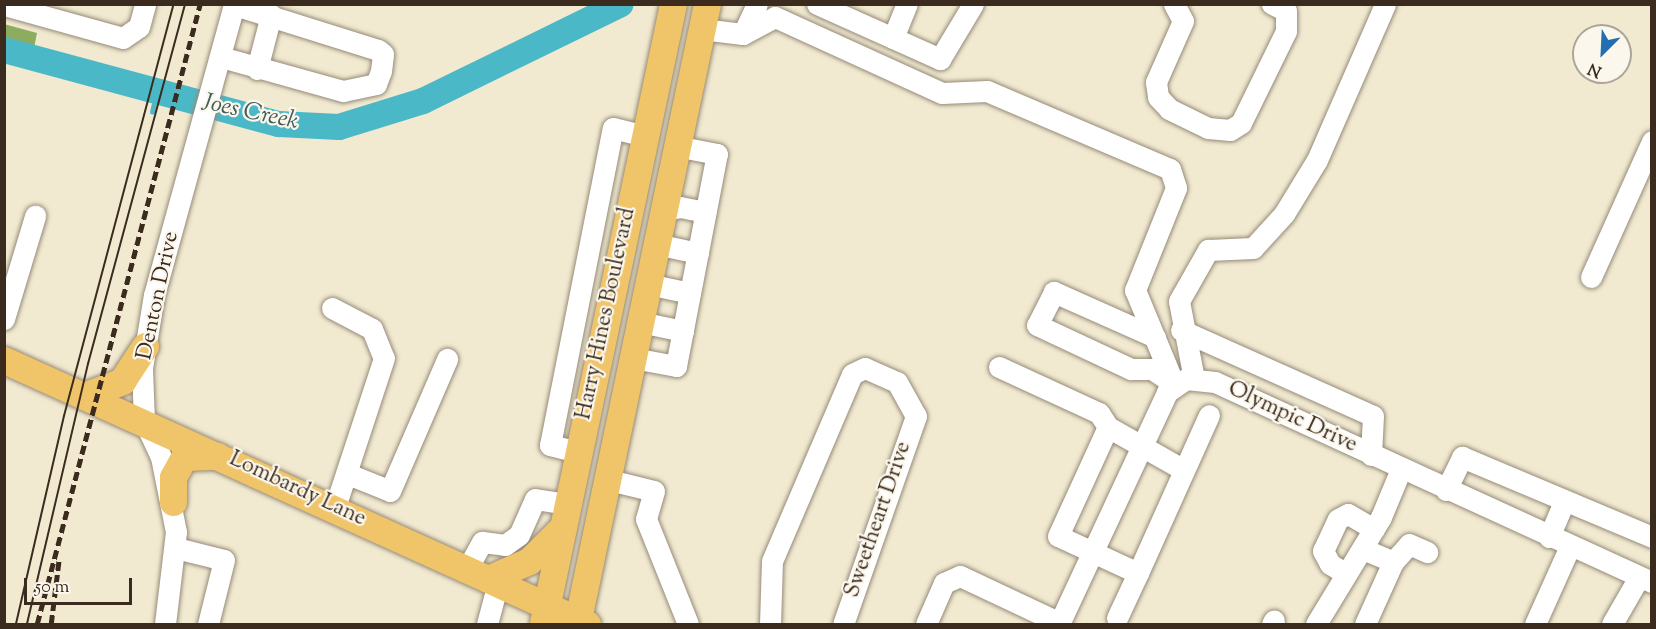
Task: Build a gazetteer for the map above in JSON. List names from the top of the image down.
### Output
{
  "streets": {
    "main road": ["Harry Hines Boulevard", "Lombardy Lane"],
    "street": ["Denton Drive", "Olympic Drive", "Sweetheart Drive"]
  },
  "crossings": [
    ["Denton Drive", "Lombardy Lane"],
    ["Harry Hines Boulevard", "Lombardy Lane"]
  ],
  "water": ["Joes Creek"],
  "scale_bar": "50 m",
  "north": "bottom left"
}
